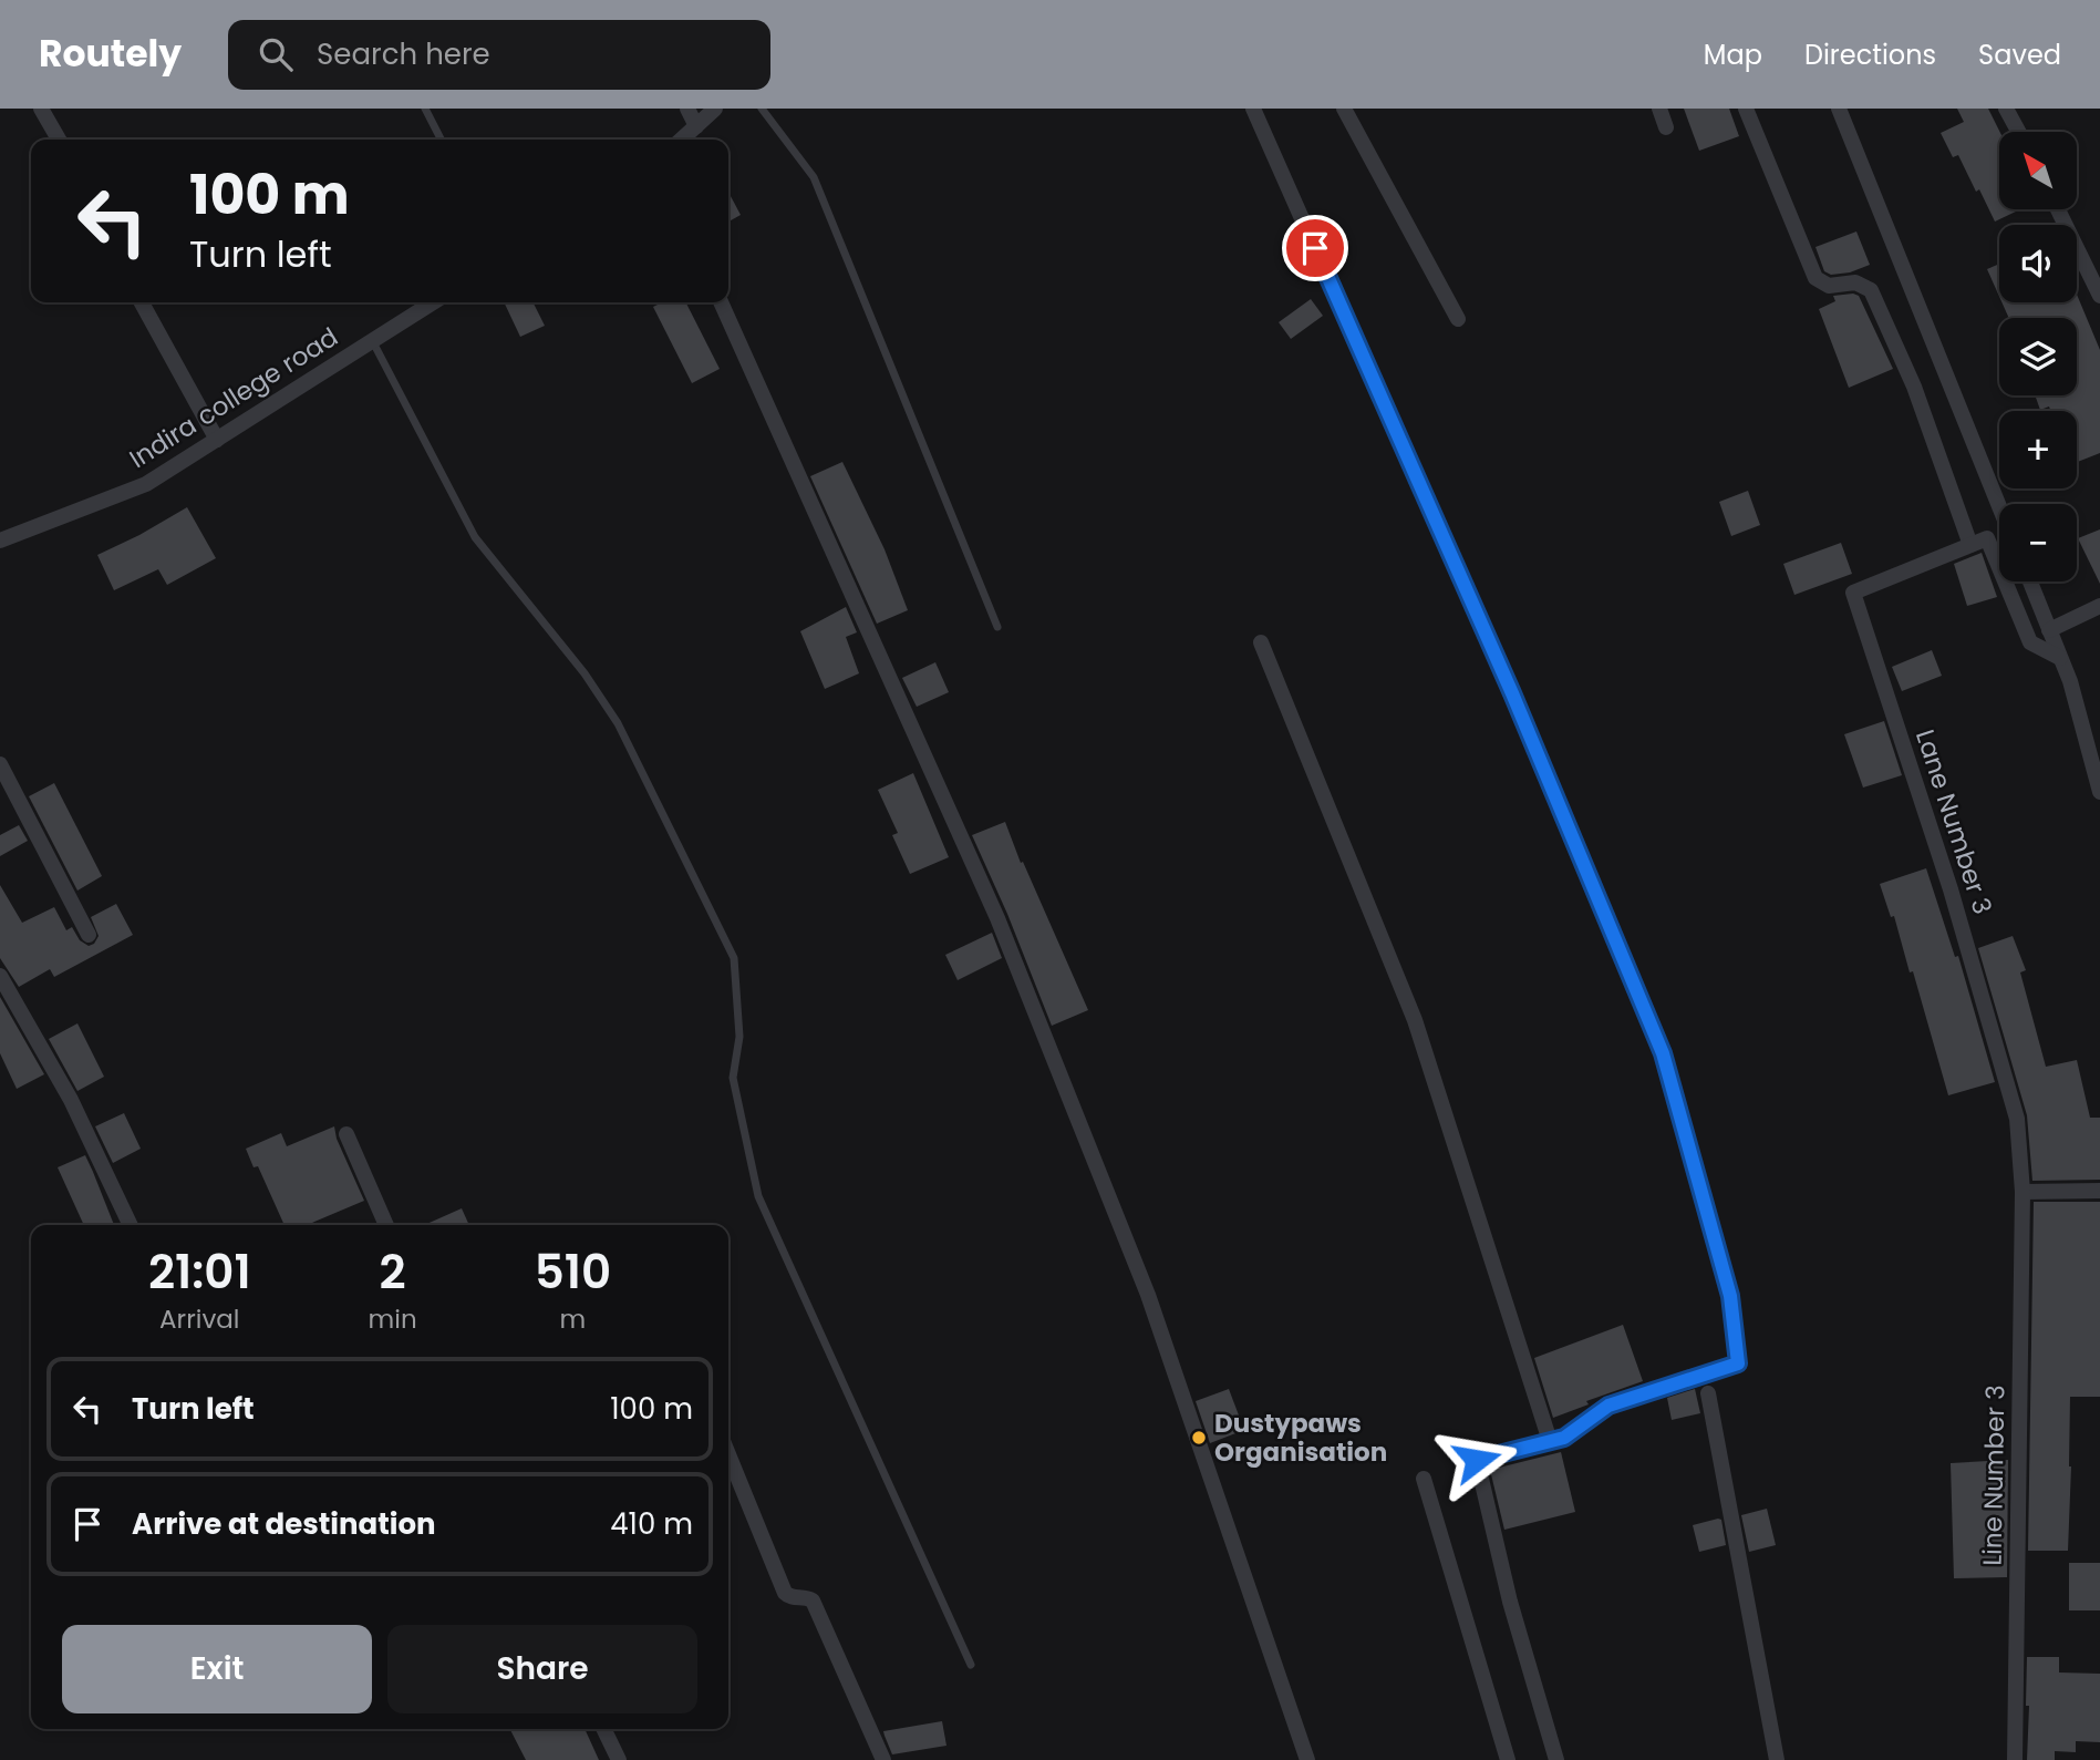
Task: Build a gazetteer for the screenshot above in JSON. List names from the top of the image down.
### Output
{
  "streets": {
    "street": ["Indira college road", "Lane Number 3", "Line Number 3"]
  },
  "crossings": [
    ["Lane Number 3", "Line Number 3"]
  ],
  "places": ["Dustypaws Organisation"],
  "north": "top left",
  "page": {
    "header": "Routely",
    "search": "Search here",
    "nav": ["Map", "Directions", "Saved"],
    "map_buttons": ["+", "−"],
    "turn": ["100 m", "Turn left"],
    "eta": [
      "21:01",
      "Arrival",
      "2",
      "min",
      "510",
      "m"
    ],
    "list": [
      {
        "name": "Turn left",
        "value": "100 m"
      },
      {
        "name": "Arrive at destination",
        "value": "410 m"
      }
    ],
    "buttons": ["Exit", "Share"]
  }
}
